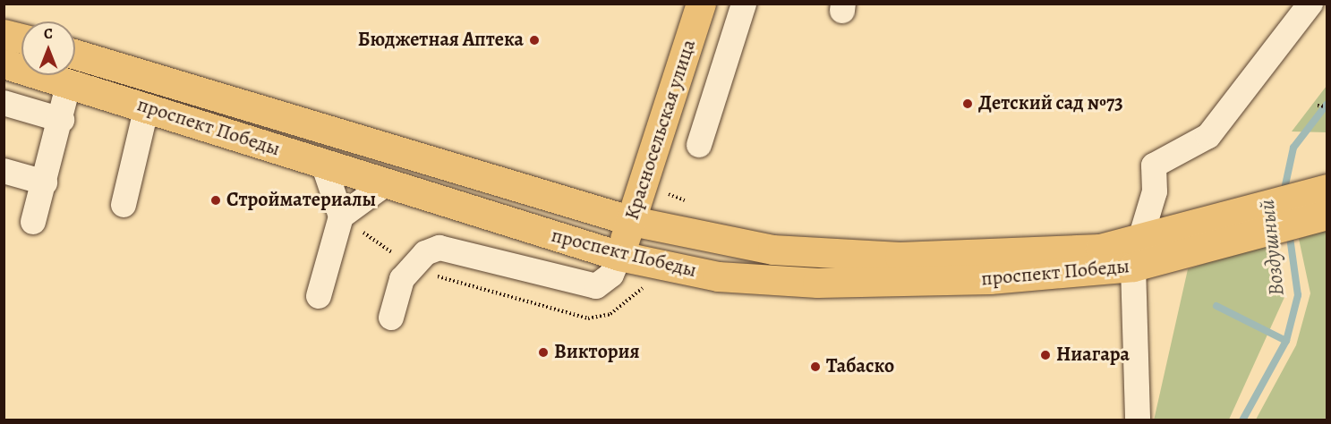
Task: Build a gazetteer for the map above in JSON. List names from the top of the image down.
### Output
{
  "streets": {
    "main road": ["проспект Победы", "Красносельская улица"]
  },
  "crossings": [
    ["проспект Победы", "Красносельская улица"]
  ],
  "water": ["Воздушный"],
  "places": [
    "Бюджетная Аптека",
    "Детский сад №73",
    "Стройматериалы",
    "Виктория",
    "Ниагара",
    "Табаско"
  ],
  "north": "top"
}
